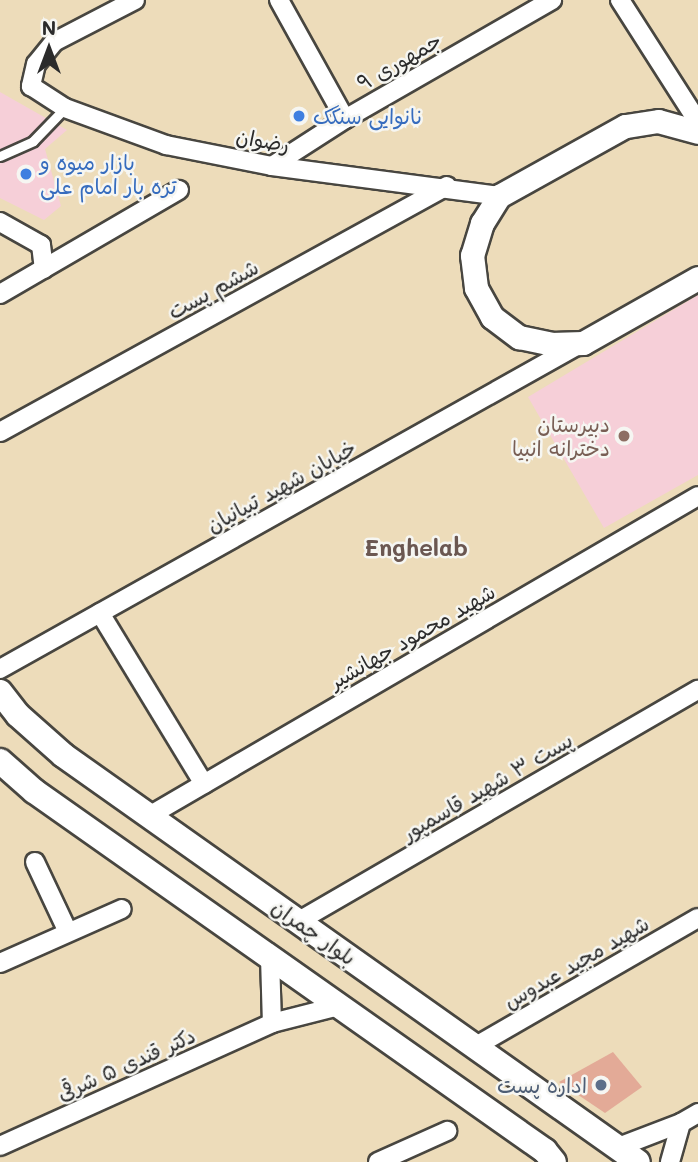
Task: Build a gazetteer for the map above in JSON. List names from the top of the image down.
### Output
{
  "streets": {
    "main road": ["بلوار چمران"],
    "street": [
      "جمهوری ۹",
      "رضوان",
      "ششم پست",
      "خیابان شهید تبیانیان",
      "شهید محمود جهانشیر",
      "پست ۳ شهید قاسمپور",
      "شهید مجید عبدوس",
      "دکتر قندی ۵ شرقی"
    ]
  },
  "crossings": [
    ["جمهوری ۹", "رضوان"],
    ["رضوان", "ششم پست"],
    ["شهید محمود جهانشیر", "بلوار چمران"],
    ["پست ۳ شهید قاسمپور", "بلوار چمران"],
    ["بلوار چمران", "شهید مجید عبدوس"]
  ],
  "districts": ["Enghelab"],
  "places": [
    "نانوایی سنگک",
    "بازار میوه و تره بار امام علی",
    "دبیرستان دخترانه انبیا",
    "اداره پست"
  ],
  "north": "top"
}
